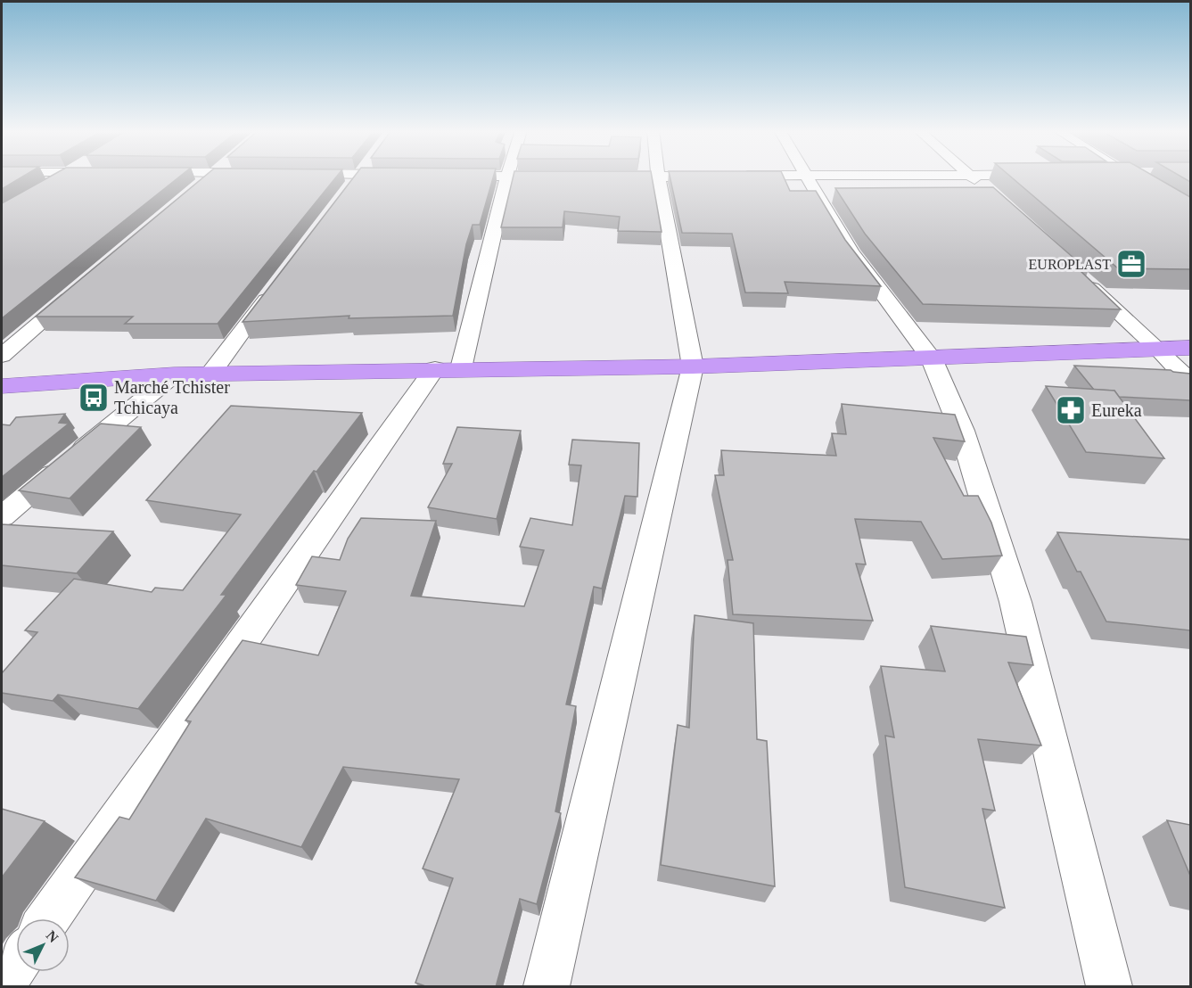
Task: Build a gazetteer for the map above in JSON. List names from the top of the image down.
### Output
{
  "places": {
    "office": ["EUROPLAST"],
    "bus stop": ["Marché Tchister Tchicaya"],
    "pharmacy": ["Eureka"]
  },
  "north": "top right"
}
